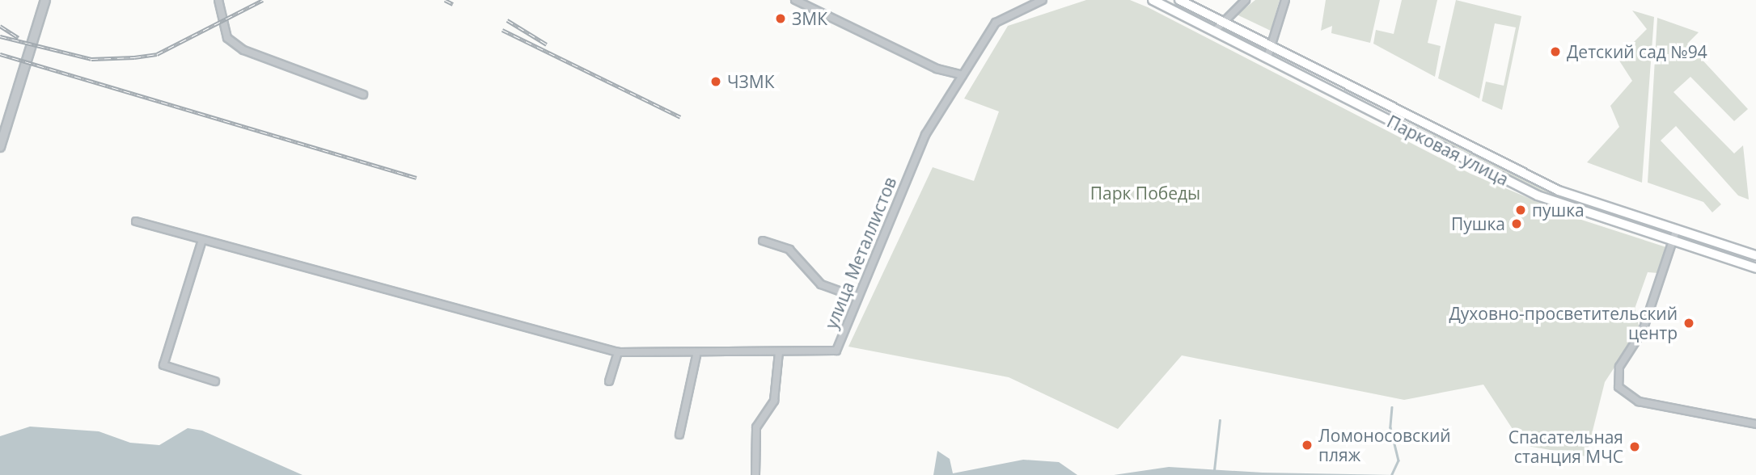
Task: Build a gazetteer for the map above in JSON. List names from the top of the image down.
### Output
{
  "streets": {
    "main road": ["Парковая улица"],
    "street": ["улица Металлистов"]
  },
  "parks": ["Парк Победы"],
  "places": [
    "ЗМК",
    "Детский сад №94",
    "ЧЗМК",
    "пушка",
    "Пушка",
    "Духовно-просветительский центр",
    "Ломоносовский пляж",
    "Спасательная станция МЧС"
  ]
}
